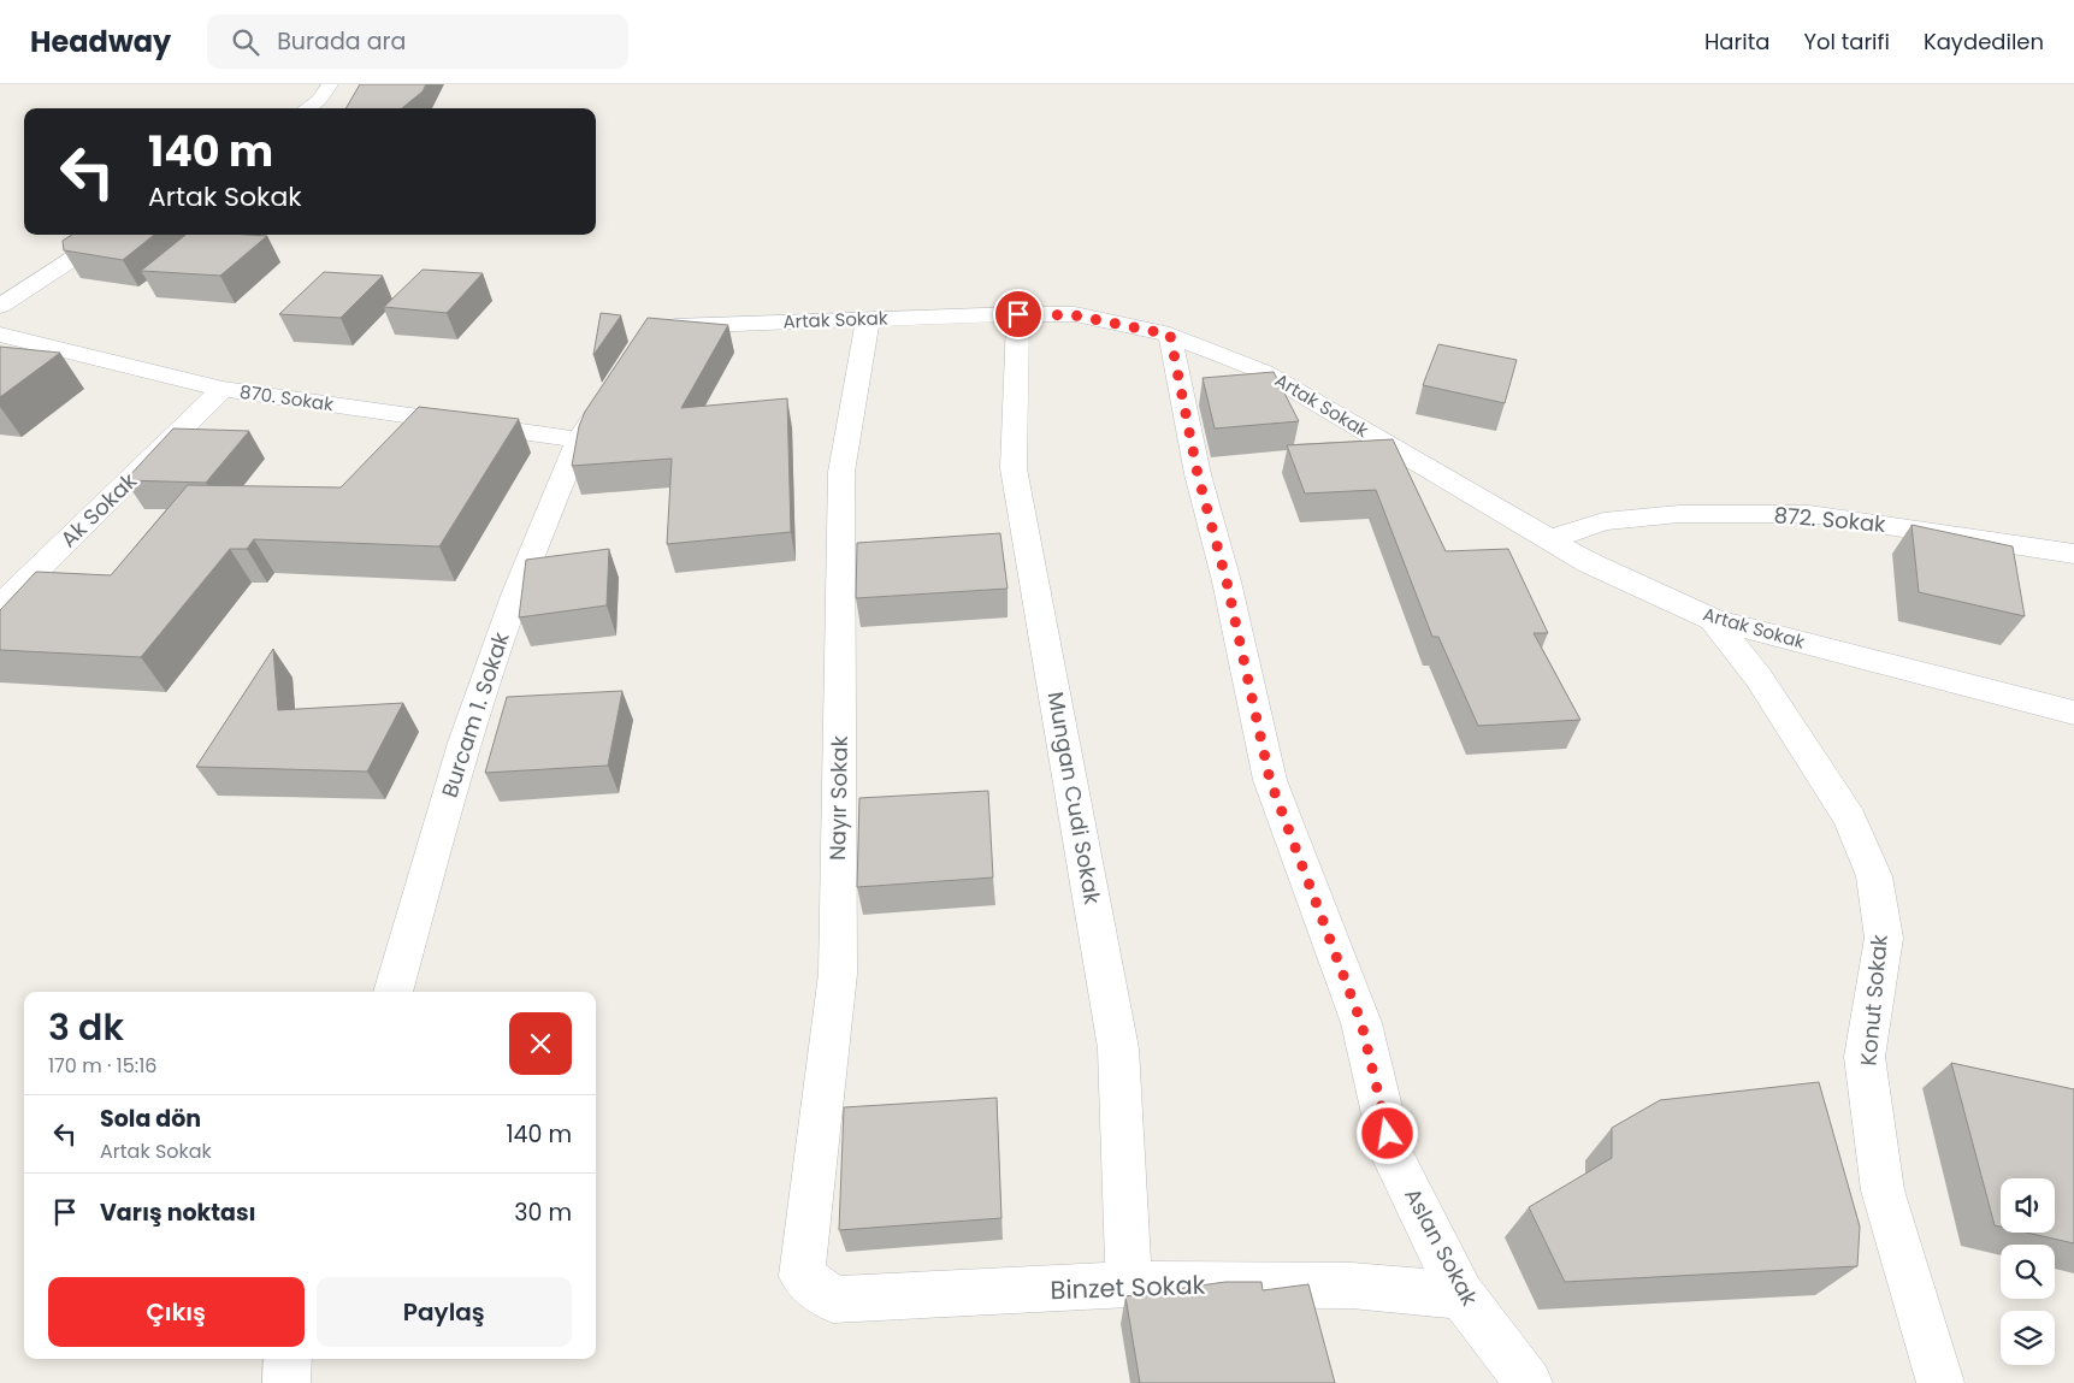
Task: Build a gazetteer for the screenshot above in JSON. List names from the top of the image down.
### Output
{
  "streets": {
    "street": [
      "Artak Sokak",
      "870. Sokak",
      "Ak Sokak",
      "872. Sokak",
      "Burcam 1. Sokak",
      "Nayır Sokak",
      "Mungan Cudi Sokak",
      "Konut Sokak",
      "Aslan Sokak",
      "Binzet Sokak"
    ]
  },
  "crossings": [
    ["Artak Sokak", "872. Sokak"],
    ["Artak Sokak", "Nayır Sokak"],
    ["Artak Sokak", "Mungan Cudi Sokak"],
    ["Artak Sokak", "Konut Sokak"],
    ["Artak Sokak", "Aslan Sokak"],
    ["870. Sokak", "Ak Sokak"],
    ["870. Sokak", "Burcam 1. Sokak"],
    ["Nayır Sokak", "Binzet Sokak"],
    ["Mungan Cudi Sokak", "Binzet Sokak"],
    ["Aslan Sokak", "Binzet Sokak"]
  ],
  "page": {
    "header": "Headway",
    "search": "Burada ara",
    "nav": ["Harita", "Yol tarifi", "Kaydedilen"],
    "turn": ["140 m", "Artak Sokak"],
    "heading": ["3 dk", "170 m · 15:16"],
    "list": [
      {
        "name": "Sola dön",
        "note": "Artak Sokak",
        "value": "140 m"
      },
      {
        "name": "Varış noktası",
        "value": "30 m"
      }
    ],
    "buttons": ["Çıkış", "Paylaş"]
  }
}
